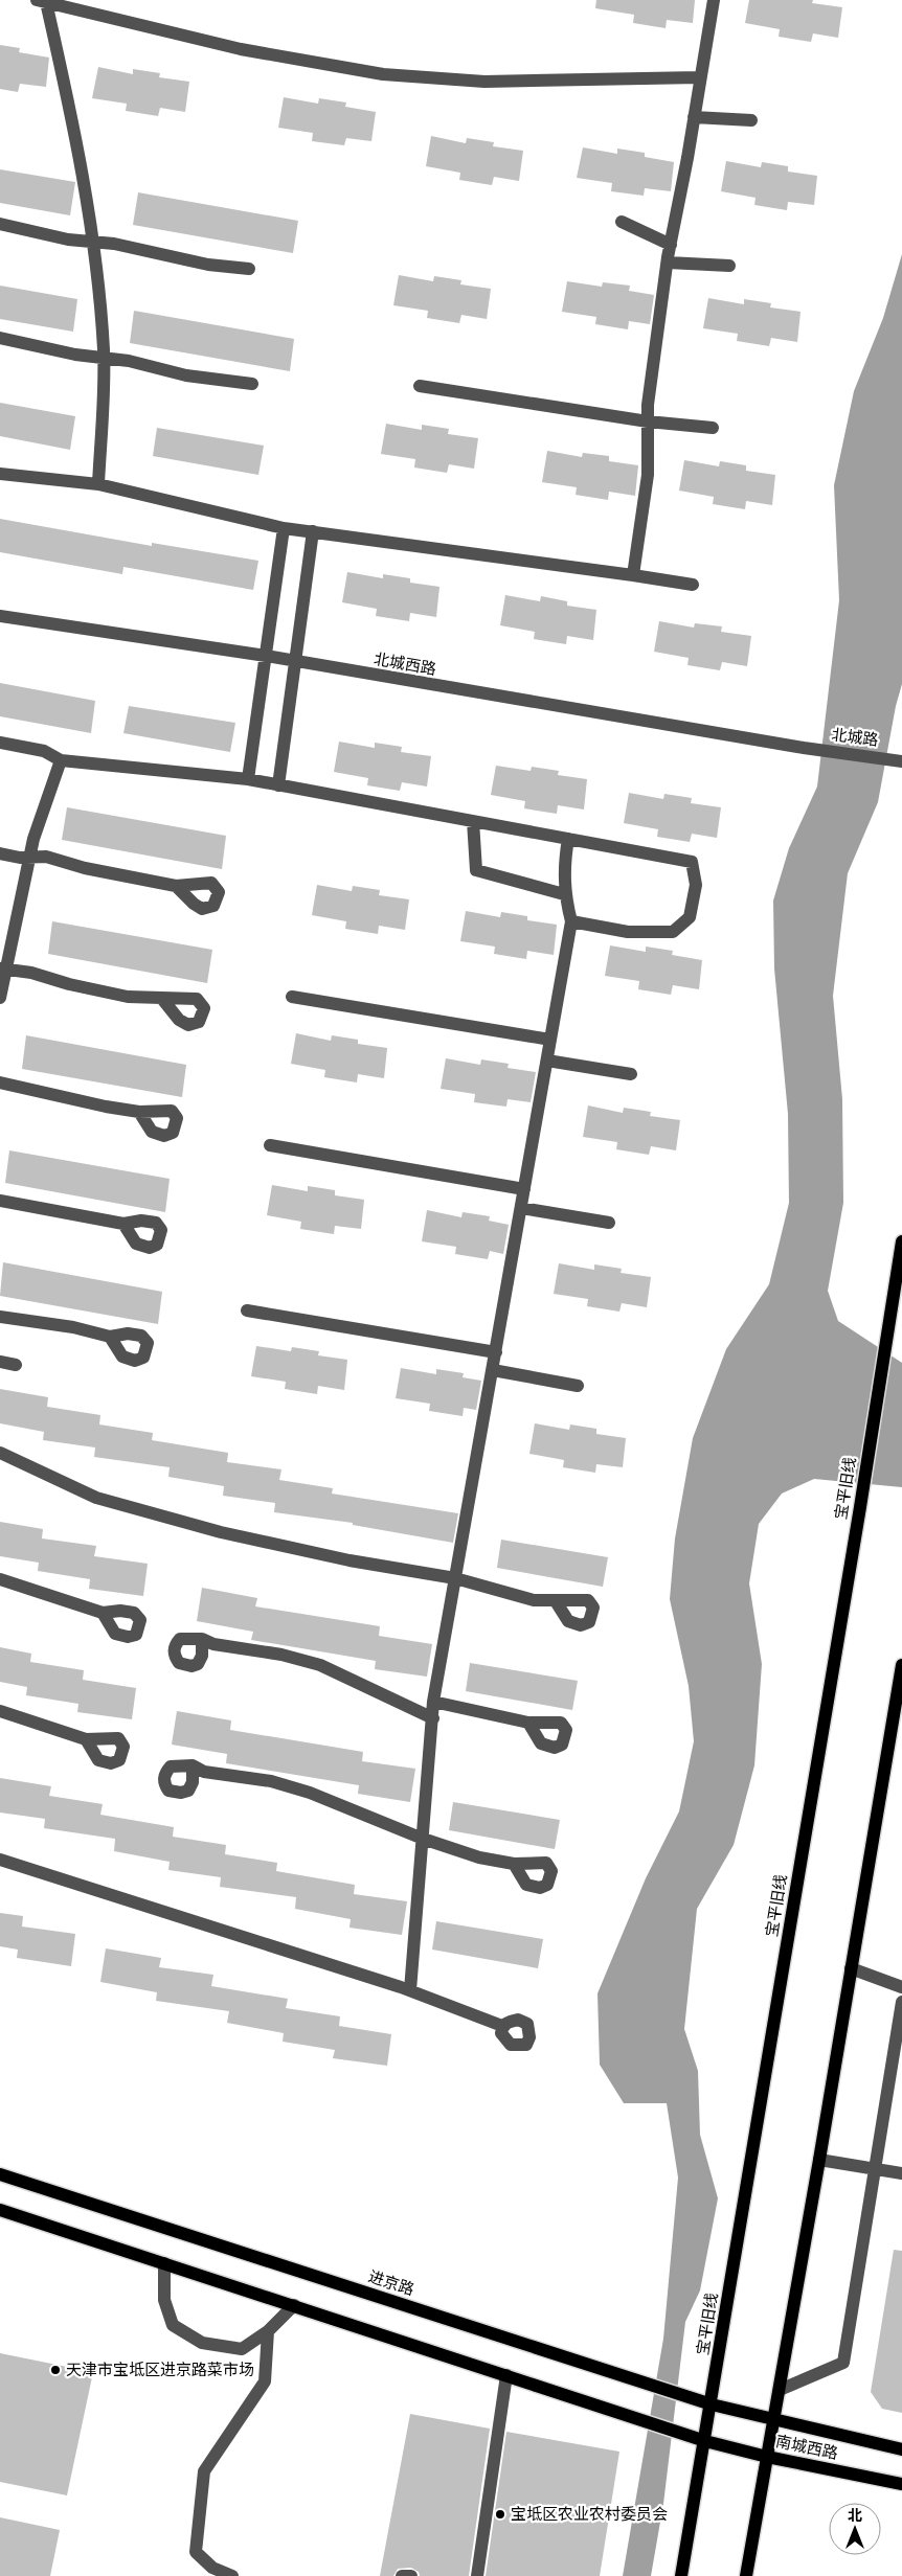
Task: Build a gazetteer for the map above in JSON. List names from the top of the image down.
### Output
{
  "streets": {
    "main road": ["宝平旧线", "进京路", "南城西路"],
    "street": ["北城西路", "北城路"]
  },
  "crossings": [
    ["北城西路", "北城路"],
    ["宝平旧线", "进京路"],
    ["宝平旧线", "南城西路"],
    ["进京路", "南城西路"]
  ],
  "places": ["天津市宝坻区进京路菜市场", "宝坻区农业农村委员会"],
  "north": "top"
}
